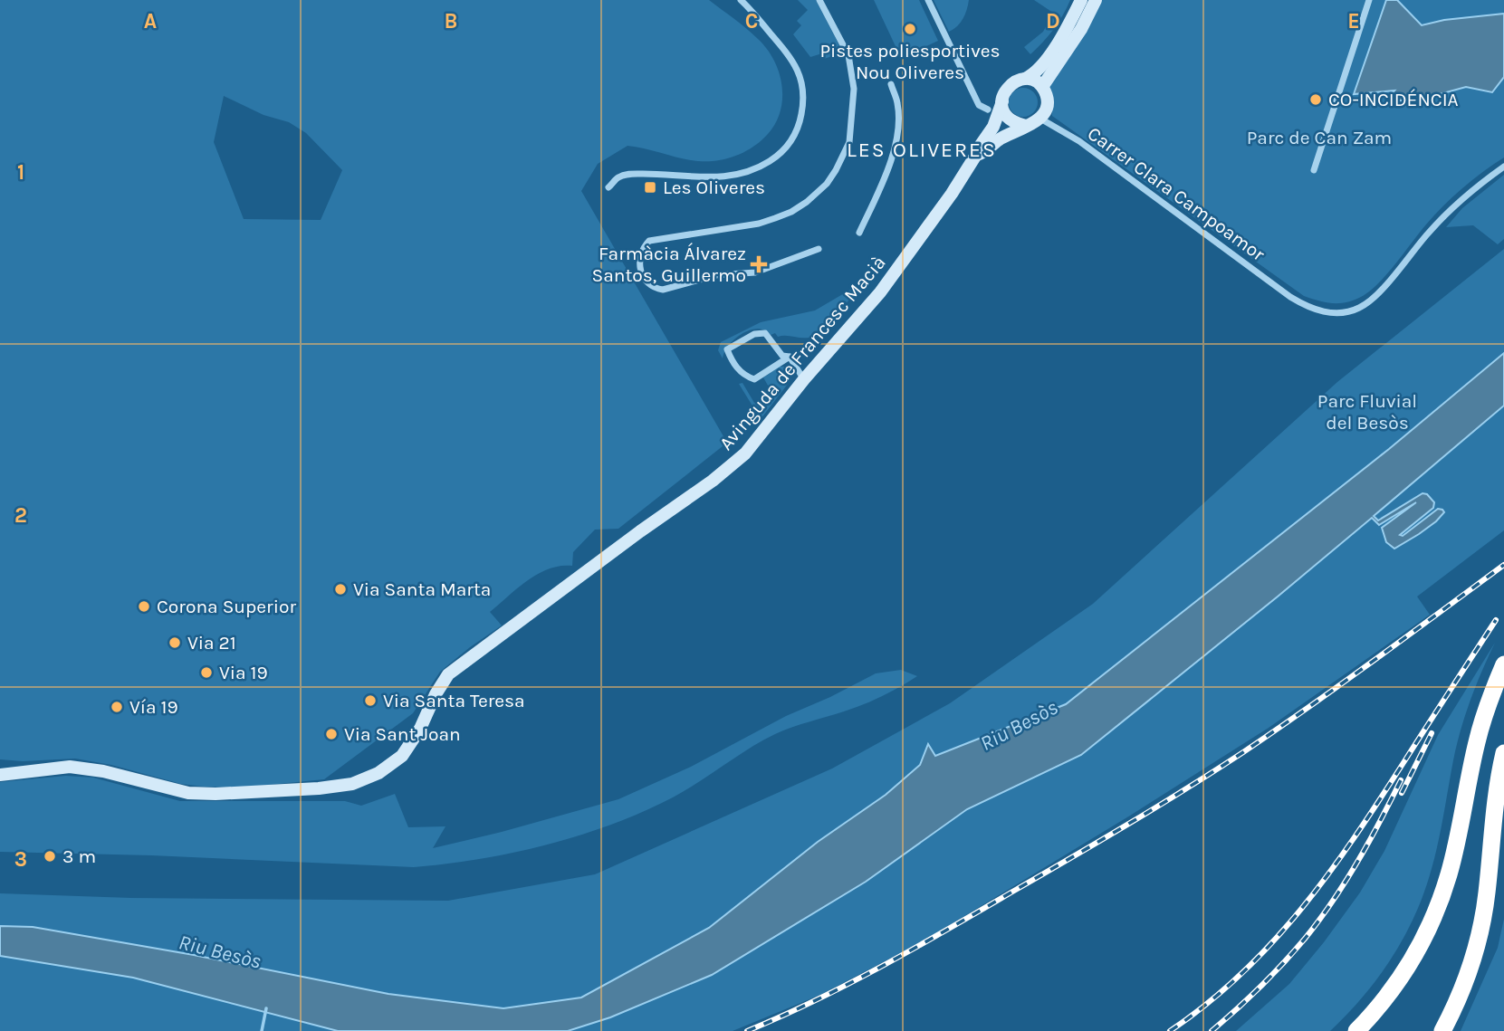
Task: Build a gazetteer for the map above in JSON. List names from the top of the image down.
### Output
{
  "streets": {
    "street": ["Carrer Clara Campoamor", "Avinguda de Francesc Macià"]
  },
  "crossings": [
    ["Carrer Clara Campoamor", "Avinguda de Francesc Macià"]
  ],
  "districts": ["LES OLIVERES"],
  "water": ["Riu Besòs"],
  "parks": ["Parc de Can Zam", "Parc Fluvial del Besòs"],
  "places": {
    "other": [
      "Pistes poliesportives Nou Oliveres",
      "CO-INCIDÉNCIA",
      "Via Santa Marta",
      "Corona Superior",
      "Via 21",
      "Via 19",
      "Via Santa Teresa",
      "Vía 19",
      "Via Sant Joan",
      "3 m"
    ],
    "transit": ["Les Oliveres"],
    "health": ["Farmàcia Álvarez Santos, Guillermo"]
  },
  "grid": {
    "columns": [
      "A",
      "B",
      "C",
      "D",
      "E"
    ],
    "rows": ["1", "2", "3"]
  }
}
